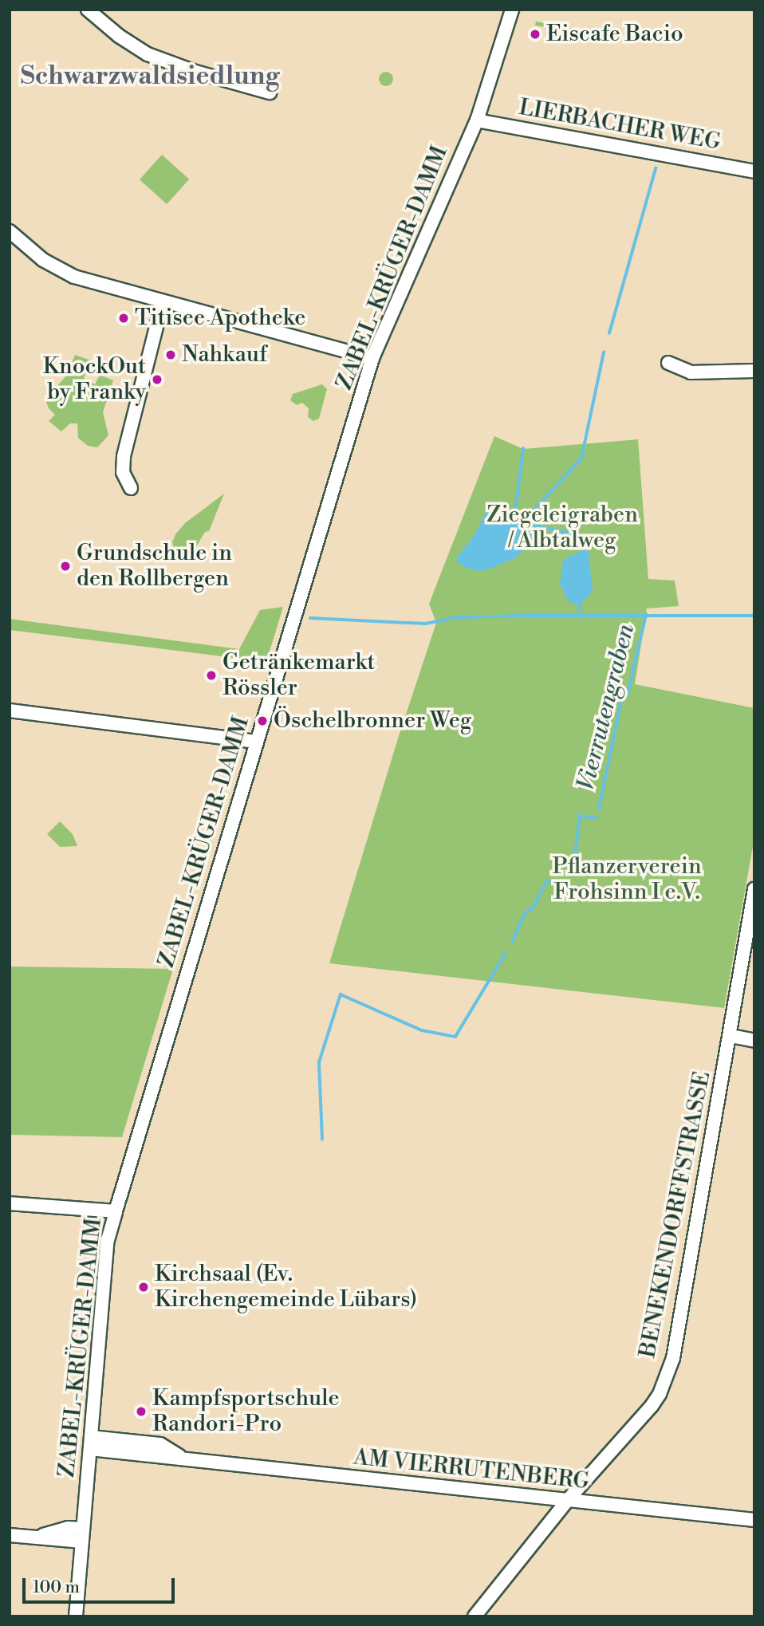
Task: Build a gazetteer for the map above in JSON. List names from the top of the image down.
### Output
{
  "streets": {
    "street": [
      "LIERBACHER WEG",
      "ZABEL-KRÜGER-DAMM",
      "BENEKENDORFFSTRASSE",
      "AM VIERRUTENBERG"
    ]
  },
  "crossings": [
    ["LIERBACHER WEG", "ZABEL-KRÜGER-DAMM"],
    ["ZABEL-KRÜGER-DAMM", "AM VIERRUTENBERG"],
    ["BENEKENDORFFSTRASSE", "AM VIERRUTENBERG"]
  ],
  "districts": ["Schwarzwaldsiedlung"],
  "water": ["Vierrutengraben"],
  "parks": ["Ziegeleigraben / Albtalweg", "Pflanzerverein Frohsinn I e.V."],
  "places": [
    "Eiscafe Bacio",
    "Titisee Apotheke",
    "Nahkauf",
    "KnockOut by Franky",
    "Grundschule in den Rollbergen",
    "Getränkemarkt Rössler",
    "Öschelbronner Weg",
    "Kirchsaal (Ev. Kirchengemeinde Lübars)",
    "Kampfsportschule Randori-Pro"
  ],
  "scale_bar": "100 m"
}
